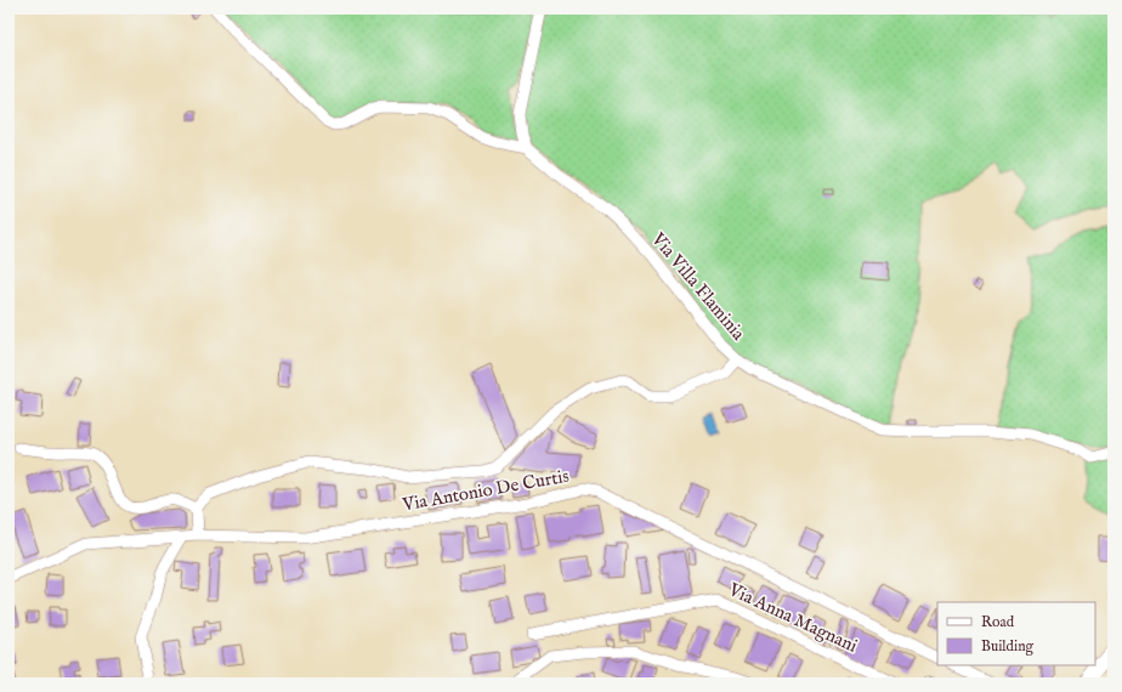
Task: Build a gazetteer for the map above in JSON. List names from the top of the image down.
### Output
{
  "streets": {
    "street": ["Via Villa Flaminia", "Via Antonio De Curtis", "Via Anna Magnani"]
  },
  "legend": ["Road", "Building"]
}
